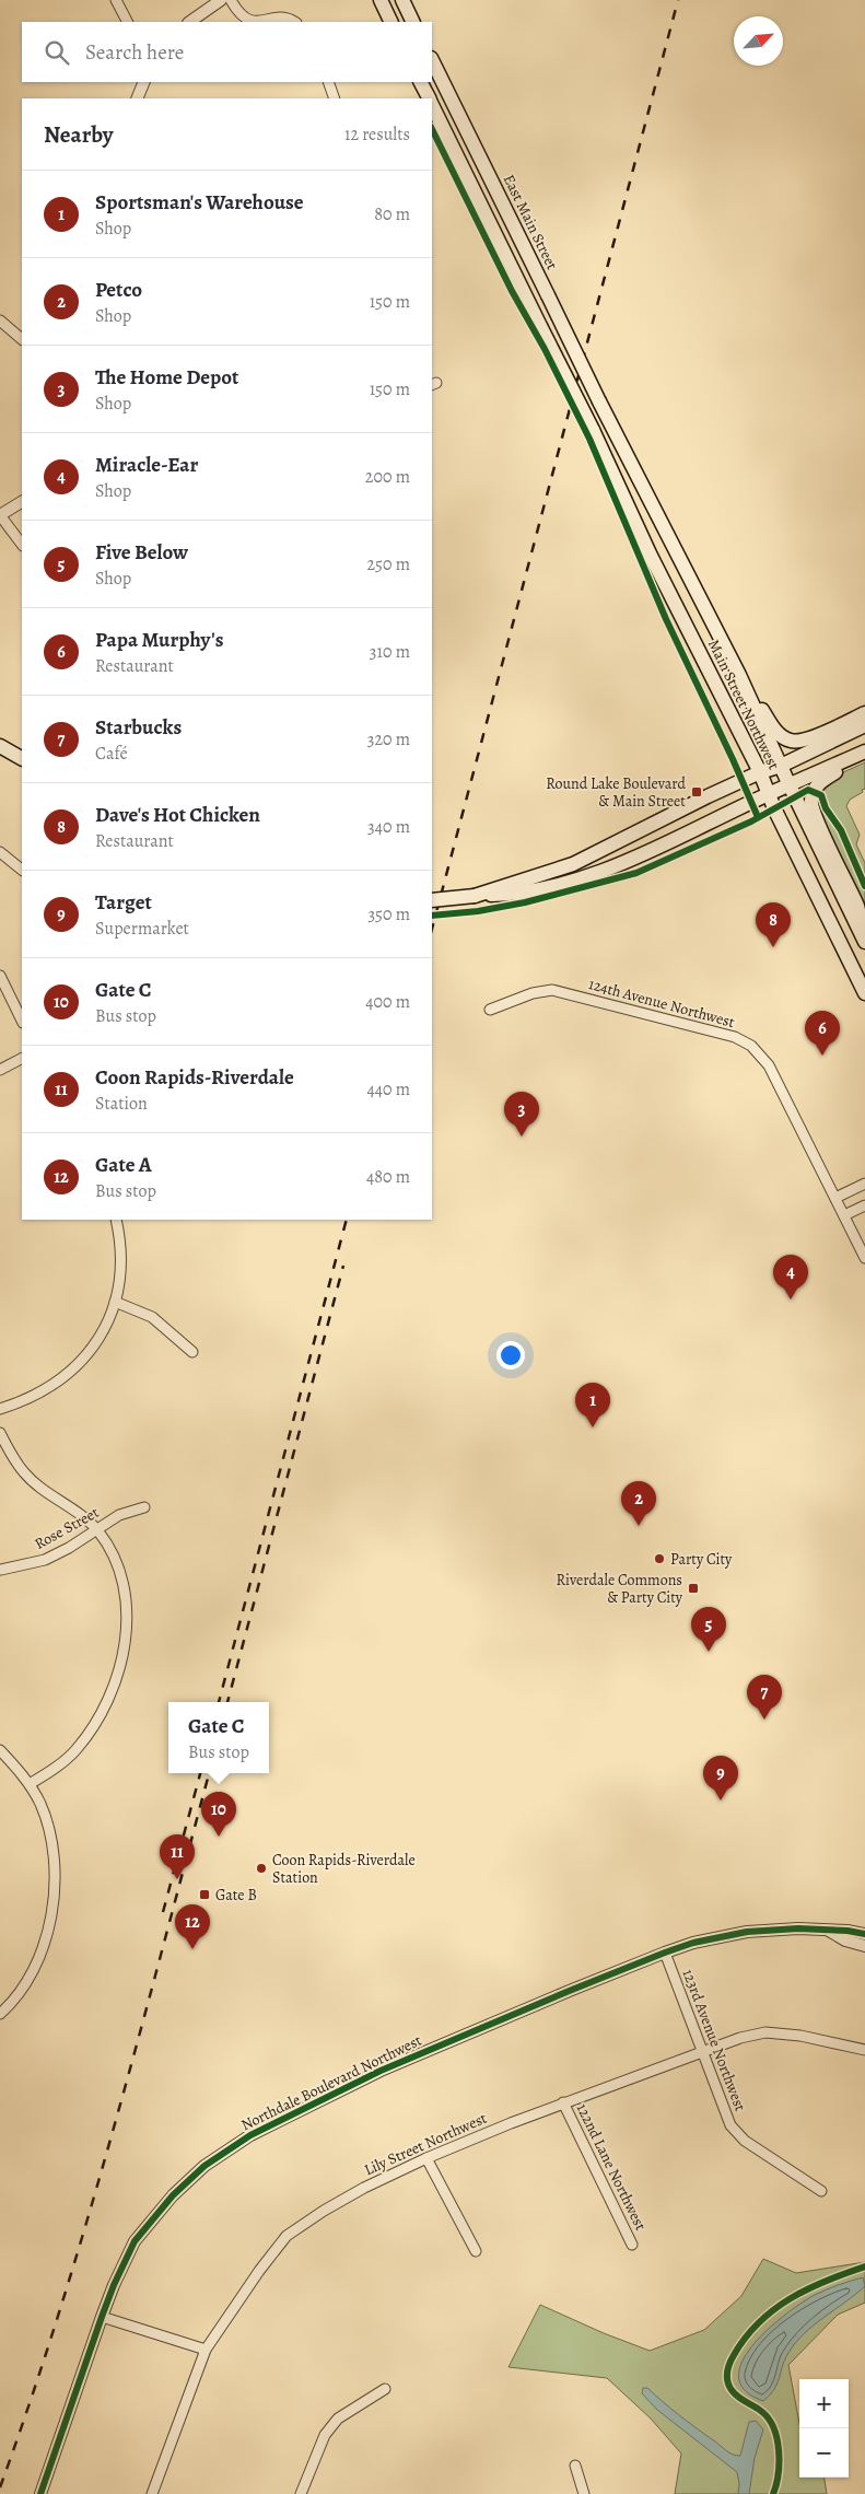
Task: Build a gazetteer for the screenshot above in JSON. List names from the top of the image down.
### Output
{
  "streets": {
    "main road": ["East Main Street", "Main Street Northwest"],
    "street": [
      "124th Avenue Northwest",
      "Rose Street",
      "123rd Avenue Northwest",
      "Northdale Boulevard Northwest",
      "Lily Street Northwest",
      "122nd Lane Northwest"
    ]
  },
  "crossings": [
    ["East Main Street", "Main Street Northwest"],
    ["123rd Avenue Northwest", "Northdale Boulevard Northwest"],
    ["123rd Avenue Northwest", "Lily Street Northwest"],
    ["Lily Street Northwest", "122nd Lane Northwest"]
  ],
  "places": {
    "transit": ["Round Lake Boulevard & Main Street", "Riverdale Commons & Party City", "Gate B"],
    "other": ["Party City", "Coon Rapids-Riverdale Station"]
  },
  "north": "top right",
  "page": {
    "search": "Search here",
    "heading": ["Nearby", "12 results"],
    "list": [
      {
        "mark": "1",
        "name": "Sportsman's Warehouse",
        "note": "Shop",
        "value": "80 m"
      },
      {
        "mark": "2",
        "name": "Petco",
        "note": "Shop",
        "value": "150 m"
      },
      {
        "mark": "3",
        "name": "The Home Depot",
        "note": "Shop",
        "value": "150 m"
      },
      {
        "mark": "4",
        "name": "Miracle-Ear",
        "note": "Shop",
        "value": "200 m"
      },
      {
        "mark": "5",
        "name": "Five Below",
        "note": "Shop",
        "value": "250 m"
      },
      {
        "mark": "6",
        "name": "Papa Murphy's",
        "note": "Restaurant",
        "value": "310 m"
      },
      {
        "mark": "7",
        "name": "Starbucks",
        "note": "Café",
        "value": "320 m"
      },
      {
        "mark": "8",
        "name": "Dave's Hot Chicken",
        "note": "Restaurant",
        "value": "340 m"
      },
      {
        "mark": "9",
        "name": "Target",
        "note": "Supermarket",
        "value": "350 m"
      },
      {
        "mark": "10",
        "name": "Gate C",
        "note": "Bus stop",
        "value": "400 m"
      },
      {
        "mark": "11",
        "name": "Coon Rapids-Riverdale",
        "note": "Station",
        "value": "440 m"
      },
      {
        "mark": "12",
        "name": "Gate A",
        "note": "Bus stop",
        "value": "480 m"
      }
    ],
    "pins": [
      "8",
      "6",
      "3",
      "4",
      "1",
      "2",
      "5",
      "7",
      "9",
      "10",
      "11",
      "12"
    ],
    "popup": ["Gate C", "Bus stop"],
    "map_buttons": ["+", "−"]
  }
}
